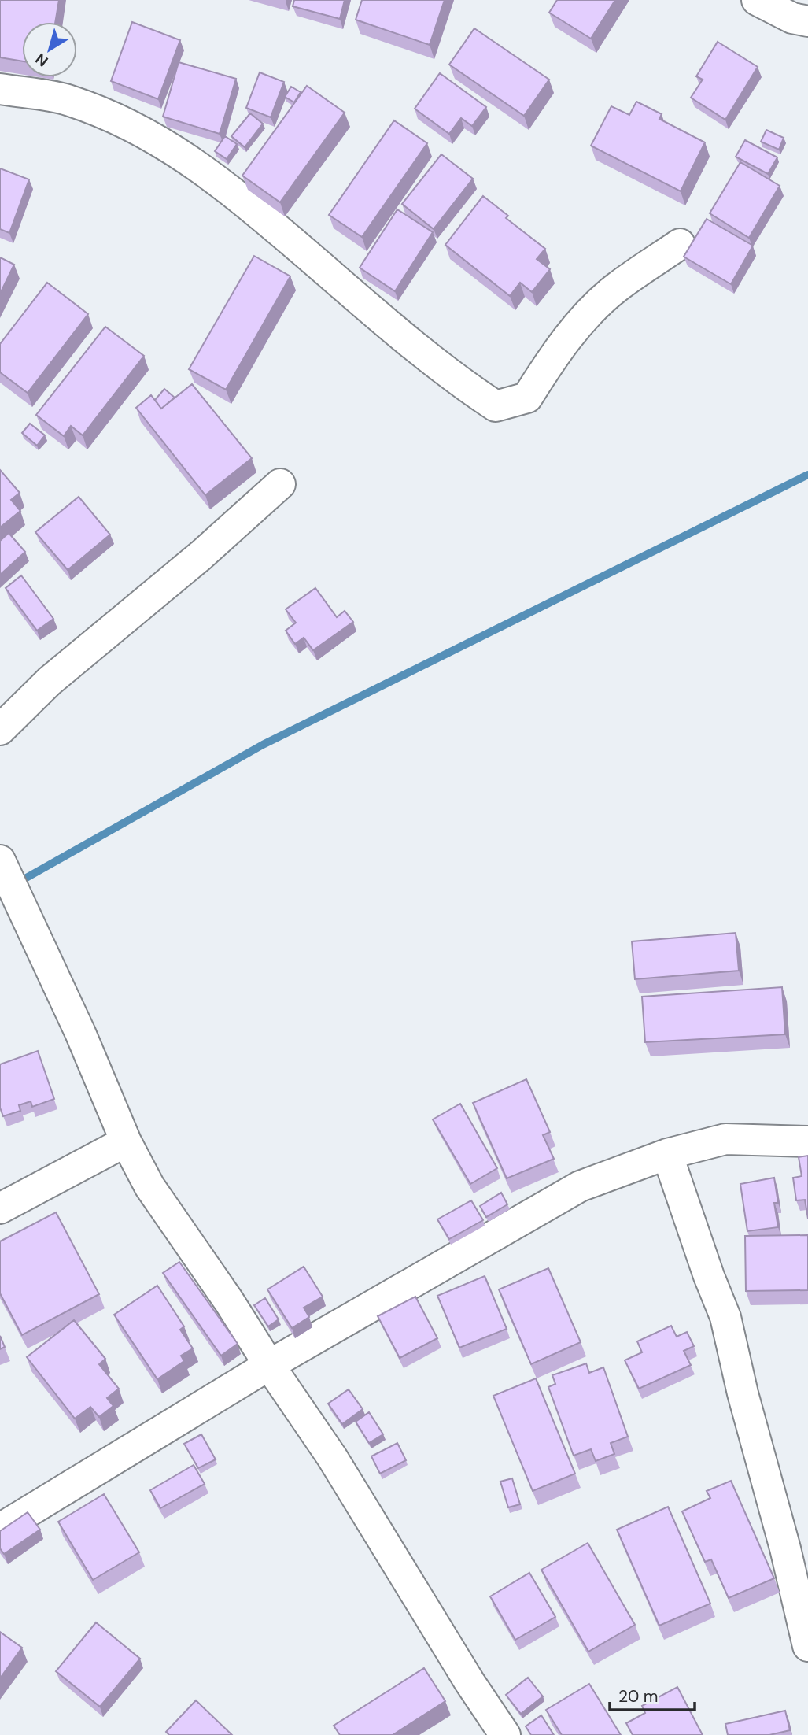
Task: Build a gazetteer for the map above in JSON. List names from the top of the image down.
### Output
{
  "scale_bar": "20 m",
  "north": "bottom left"
}
